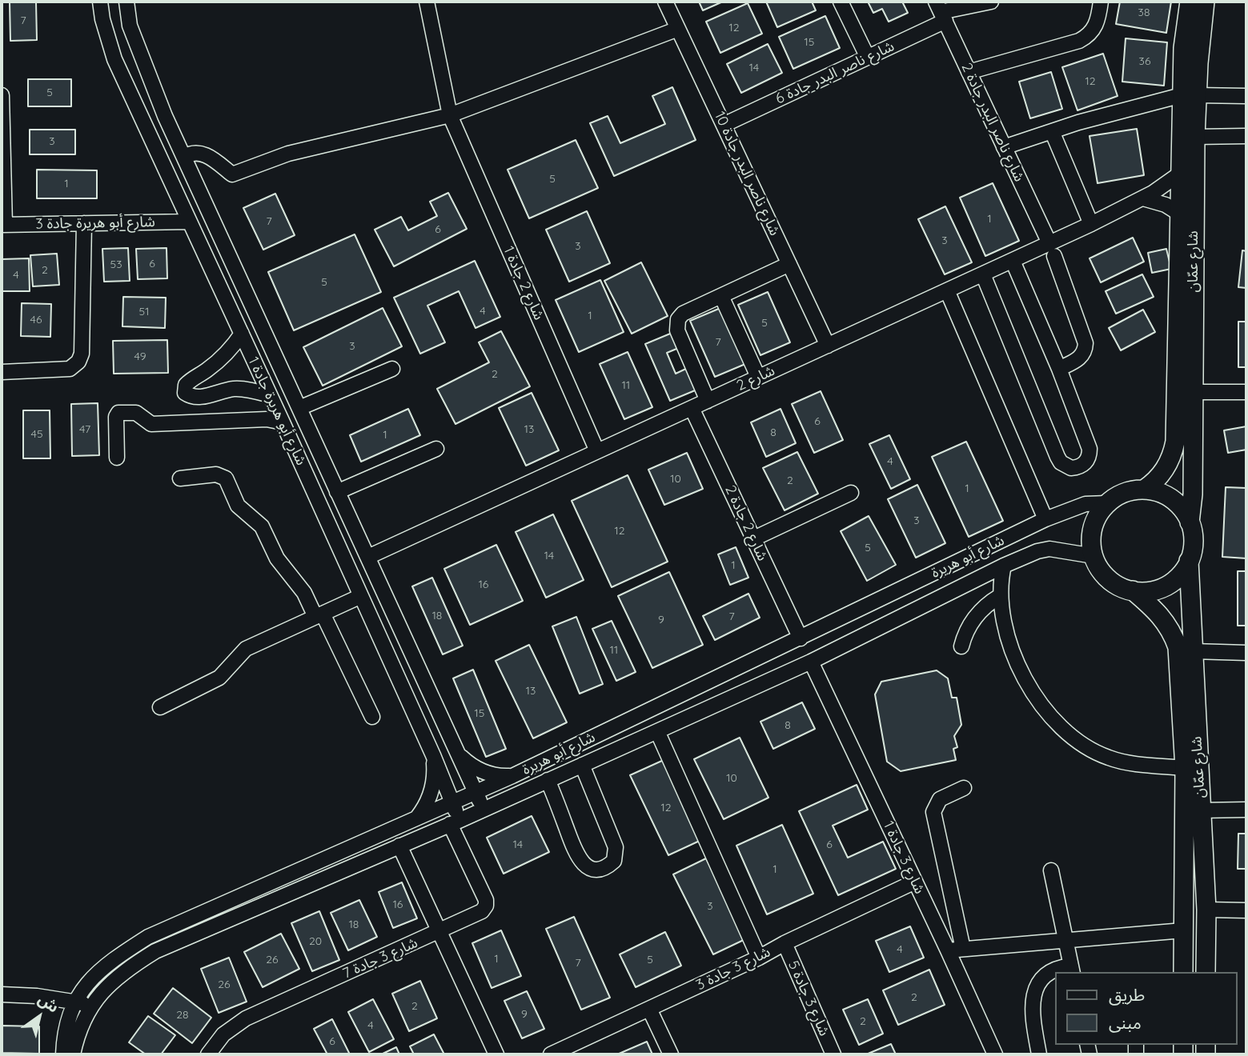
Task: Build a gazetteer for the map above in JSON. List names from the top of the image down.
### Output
{
  "streets": {
    "main road": ["شارع عمّان"],
    "street": [
      "شارع ناصر البدر جادة 6",
      "شارع ناصر البدر جادة 2",
      "شارع ناصر البدر جادة 10",
      "شارع أبو هريرة جادة 3",
      "شارع 2 جادة 1",
      "شارع 2",
      "شارع أبو هريرة جادة 1",
      "شارع 2 جادة 2",
      "شارع أبو هريرة",
      "شارع 3 جادة 1",
      "شارع 3 جادة 7",
      "شارع 3 جادة 3",
      "شارع 3 جادة 5"
    ]
  },
  "crossings": [
    ["شارع ناصر البدر جادة 6", "شارع ناصر البدر جادة 2"],
    ["شارع ناصر البدر جادة 6", "شارع ناصر البدر جادة 10"],
    ["شارع ناصر البدر جادة 2", "شارع 2"],
    ["شارع ناصر البدر جادة 10", "شارع 2"],
    ["شارع أبو هريرة جادة 3", "شارع أبو هريرة جادة 1"],
    ["شارع عمّان", "شارع 2"],
    ["شارع عمّان", "شارع أبو هريرة"],
    ["شارع 2 جادة 1", "شارع 2"],
    ["شارع 2", "شارع أبو هريرة جادة 1"],
    ["شارع 2", "شارع 2 جادة 2"],
    ["شارع أبو هريرة جادة 1", "شارع أبو هريرة"],
    ["شارع أبو هريرة جادة 1", "شارع 3 جادة 7"],
    ["شارع 2 جادة 2", "شارع أبو هريرة"],
    ["شارع أبو هريرة", "شارع 3 جادة 1"],
    ["شارع أبو هريرة", "شارع 3 جادة 7"],
    ["شارع 3 جادة 1", "شارع 3 جادة 3"],
    ["شارع 3 جادة 3", "شارع 3 جادة 5"]
  ],
  "house_numbers": [
    "38",
    "7",
    "12",
    "15",
    "36",
    "14",
    "12",
    "5",
    "3",
    "5",
    "1",
    "1",
    "7",
    "6",
    "3",
    "3",
    "6",
    "53",
    "2",
    "4",
    "5",
    "4",
    "51",
    "1",
    "46",
    "5",
    "7",
    "3",
    "49",
    "2",
    "11",
    "6",
    "47",
    "13",
    "8",
    "45",
    "1",
    "4",
    "10",
    "2",
    "1",
    "3",
    "12",
    "5",
    "14",
    "1",
    "16",
    "18",
    "7",
    "9",
    "11",
    "13",
    "15",
    "8",
    "10",
    "12",
    "14",
    "6",
    "1",
    "16",
    "3",
    "18",
    "20",
    "4",
    "1",
    "26",
    "5",
    "7",
    "26",
    "2",
    "2",
    "9",
    "28",
    "2",
    "4",
    "6"
  ],
  "legend": ["طريق", "مبنى"],
  "north": "top right"
}
